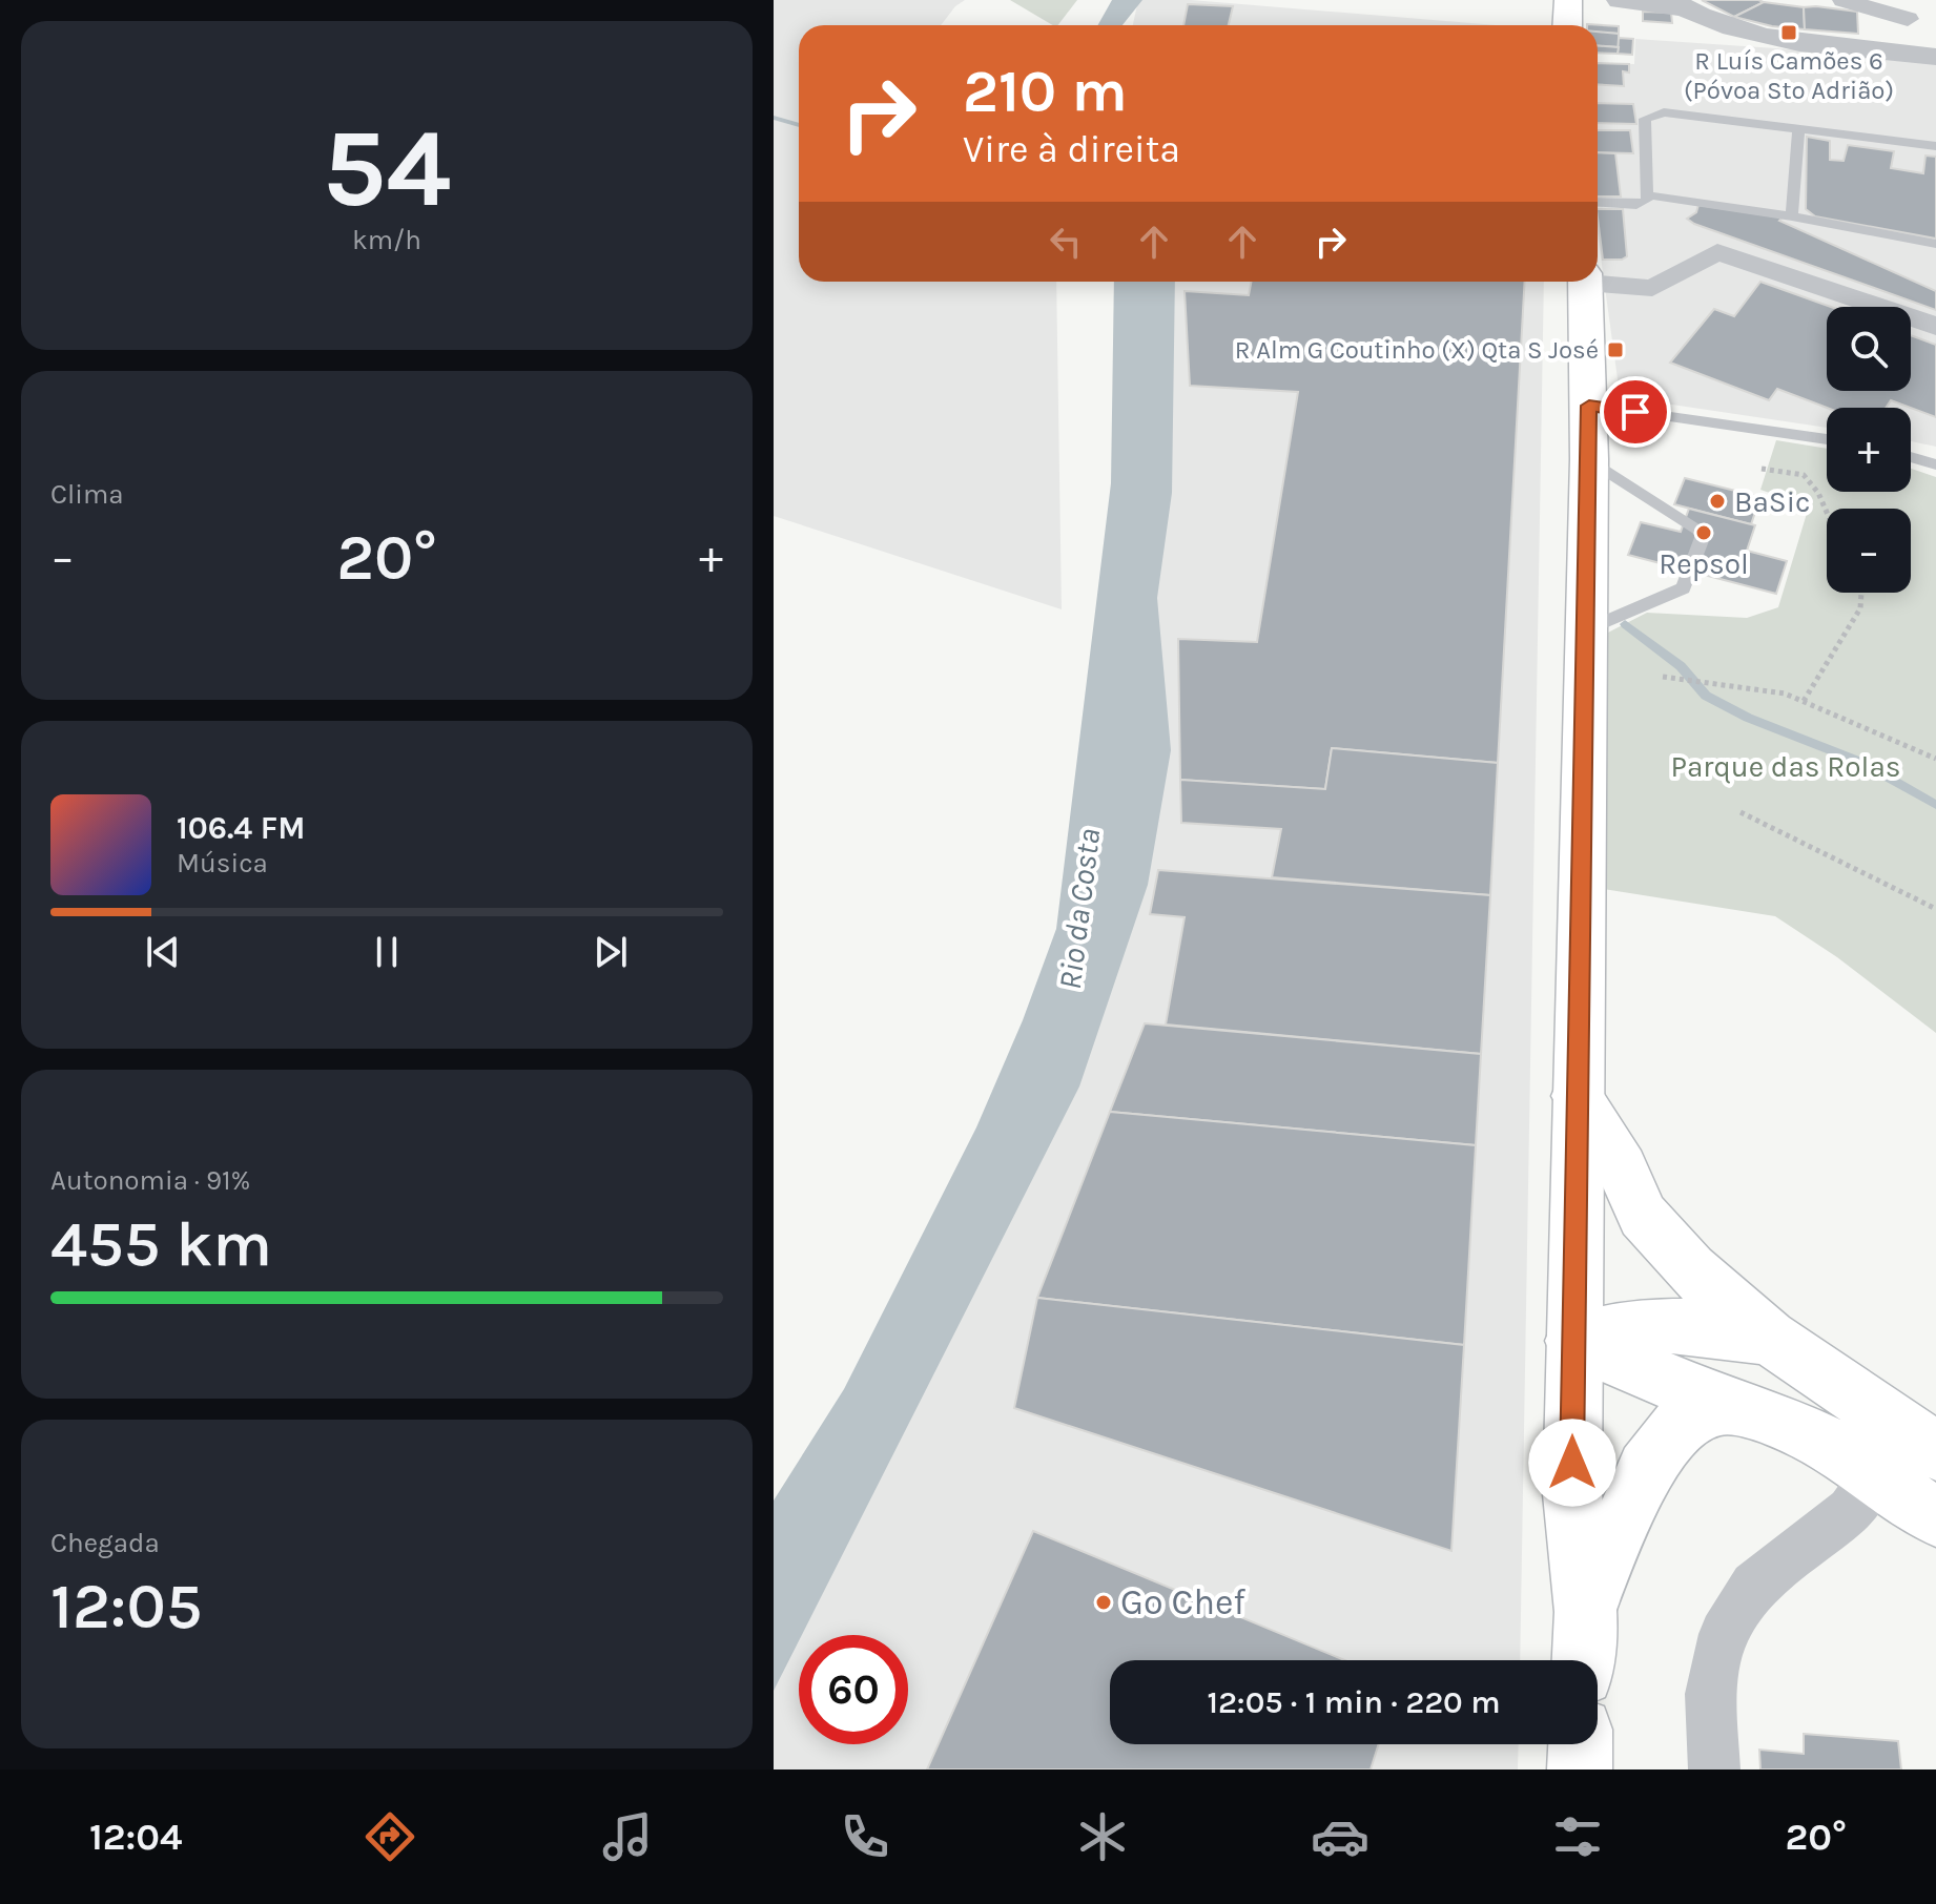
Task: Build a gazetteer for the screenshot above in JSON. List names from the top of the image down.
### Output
{
  "water": ["Rio da Costa"],
  "parks": ["Parque das Rolas"],
  "places": {
    "transit": ["R Luís Camões 6 (Póvoa Sto Adrião)", "R Alm G Coutinho (X) Qta S José"],
    "other": ["BaSic", "Repsol", "Go Chef"]
  },
  "page": {
    "tile": [
      ["54", "km/h"],
      "Clima",
      ["Autonomia · 91%", "455 km"],
      ["Chegada", "12:05"]
    ],
    "turn": ["210 m", "Vire à direita"],
    "map_buttons": ["+", "−"],
    "heat": ["−", "20°", "+"],
    "song": ["106.4 FM", "Música"],
    "limit": "60",
    "trip": "12:05 · 1 min · 220 m",
    "tabs": ["12:04", "20°"]
  }
}
